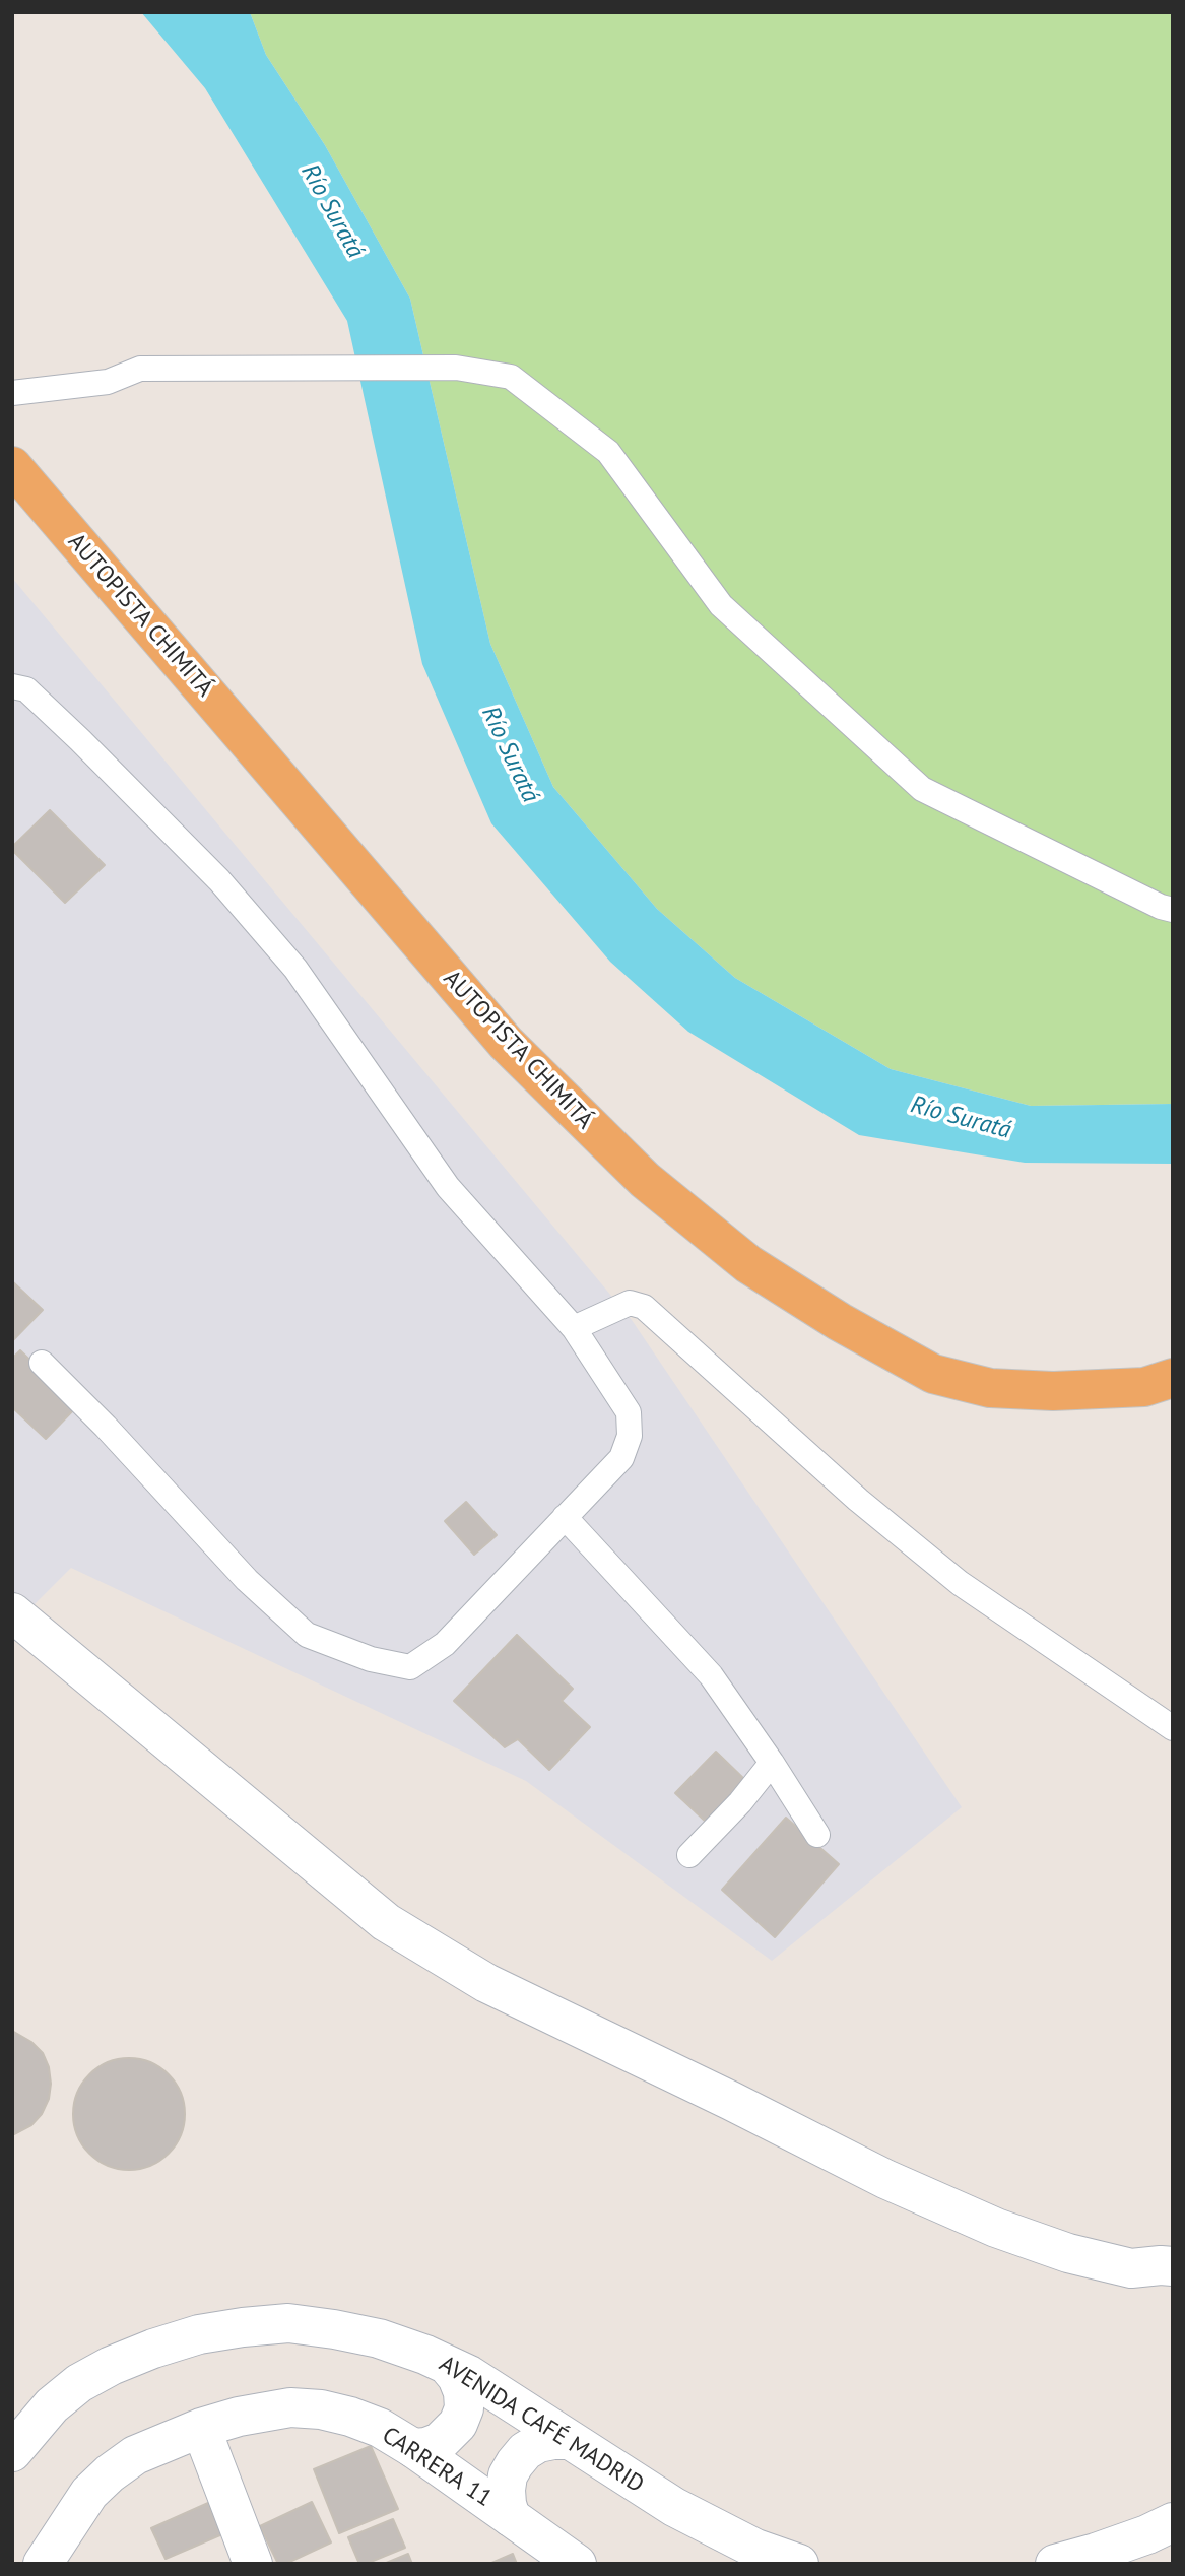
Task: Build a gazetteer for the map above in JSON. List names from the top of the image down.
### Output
{
  "streets": {
    "highway": ["AUTOPISTA CHIMITÁ"],
    "street": ["AVENIDA CAFÉ MADRID", "CARRERA 11"]
  },
  "water": ["Río Suratá"]
}
